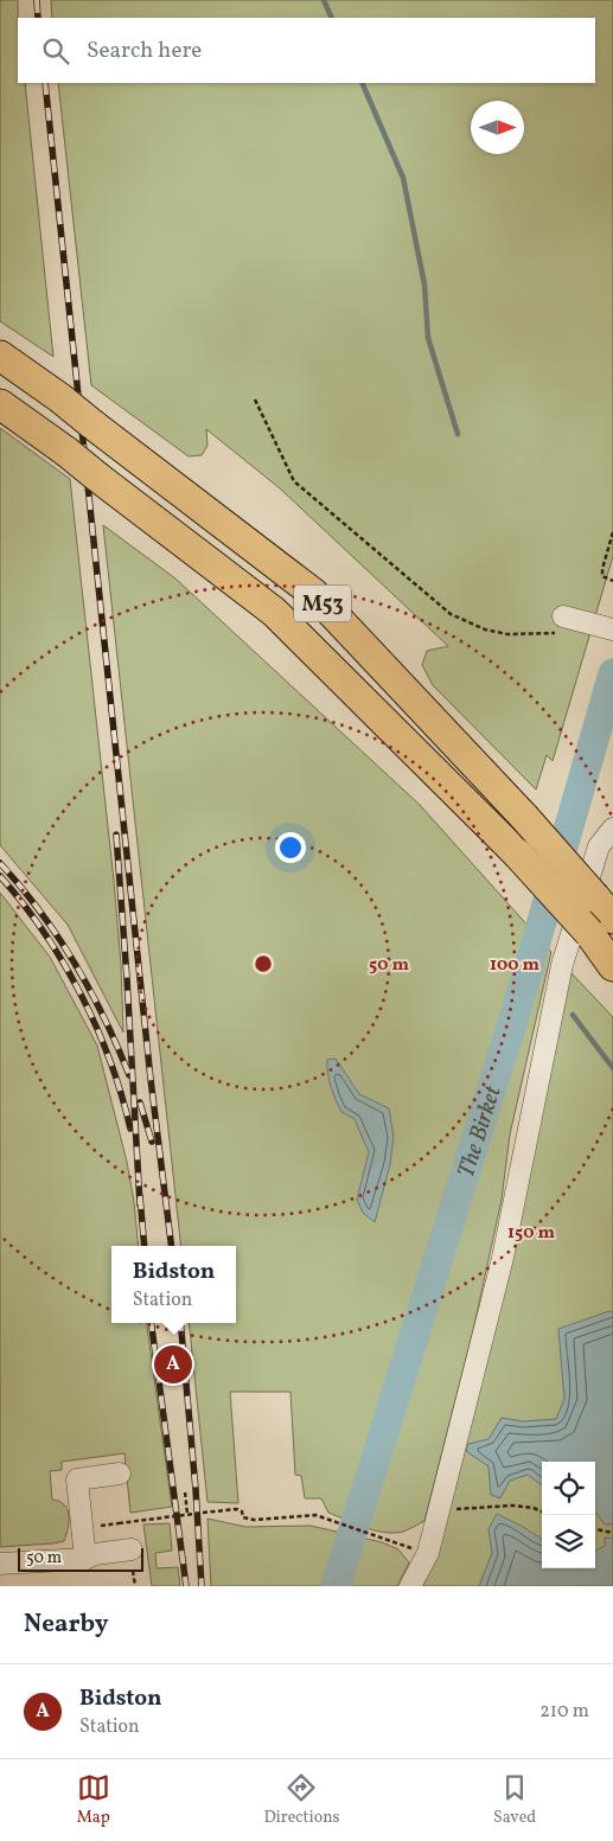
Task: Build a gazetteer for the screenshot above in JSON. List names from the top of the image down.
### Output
{
  "streets": {
    "highway": ["M53"]
  },
  "water": ["The Birket"],
  "scale_bar": "50 m",
  "north": "right",
  "page": {
    "search": "Search here",
    "popup": ["Bidston", "Station"],
    "pins": "A",
    "scale": "50 m",
    "heading": "Nearby",
    "list": [
      {
        "mark": "A",
        "name": "Bidston",
        "note": "Station",
        "value": "210 m"
      }
    ],
    "nav": ["Map", "Directions", "Saved"]
  },
  "rings": ["50 m", "100 m", "150 m"]
}
